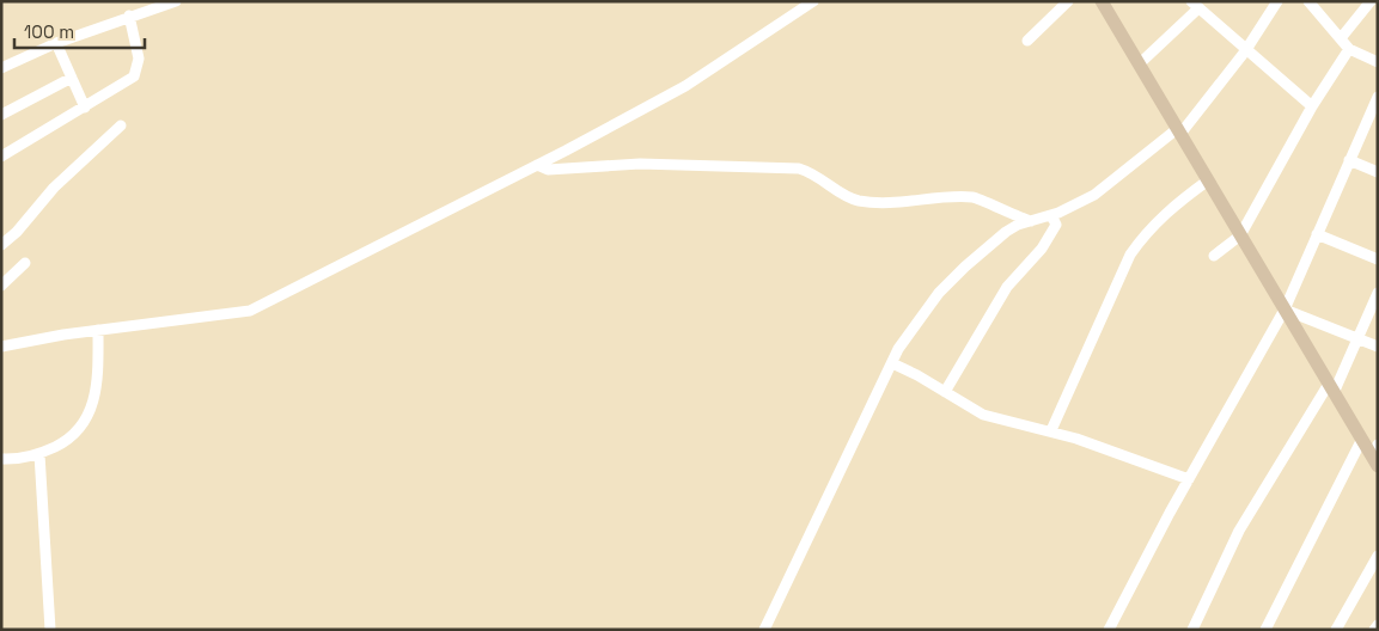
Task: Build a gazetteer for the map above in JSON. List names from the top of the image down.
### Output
{
  "scale_bar": "100 m"
}
